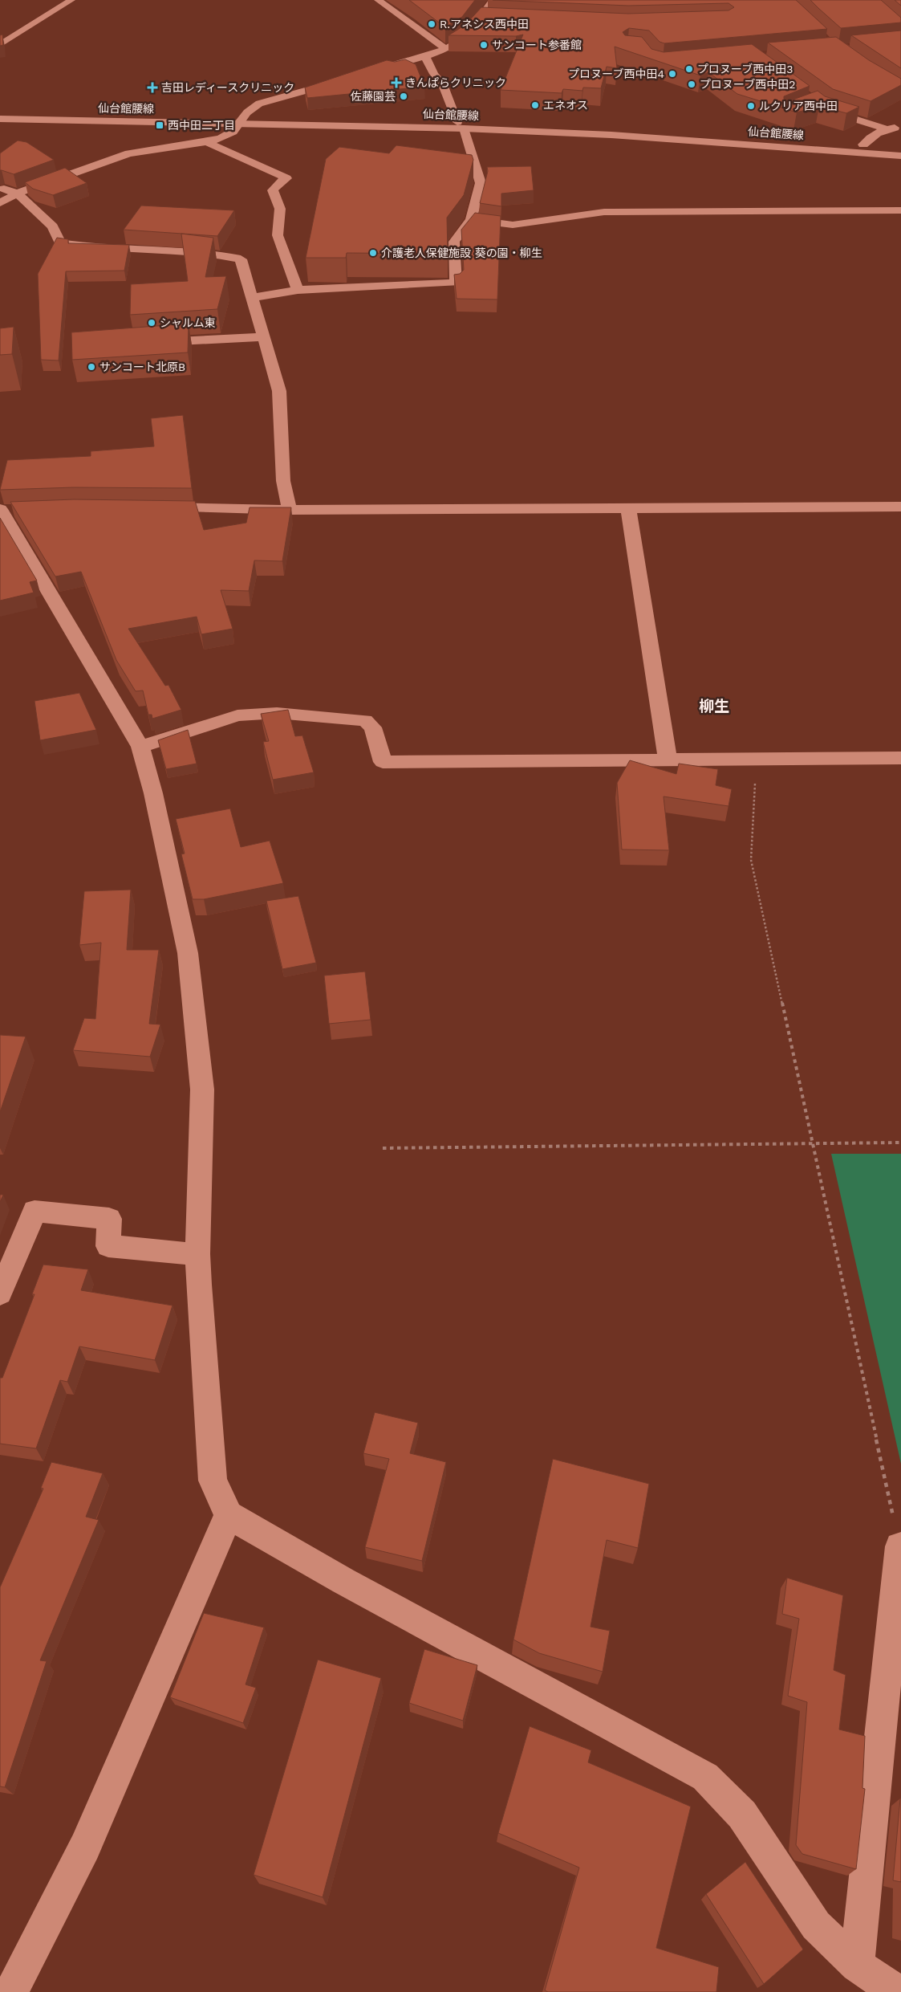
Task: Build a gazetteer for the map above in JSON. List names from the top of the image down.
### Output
{
  "streets": {
    "street": ["仙台館腰線"]
  },
  "districts": ["柳生"],
  "places": {
    "other": [
      "R.アネシス西中田",
      "サンコート参番館",
      "プロヌーブ西中田3",
      "プロヌーブ西中田4",
      "プロヌーブ西中田2",
      "佐藤園芸",
      "エネオス",
      "ルクリア西中田",
      "介護老人保健施設 葵の園・柳生",
      "シャルム東",
      "サンコート北原B"
    ],
    "health": ["きんぱらクリニック", "吉田レディースクリニック"],
    "transit": ["西中田二丁目"]
  }
}
